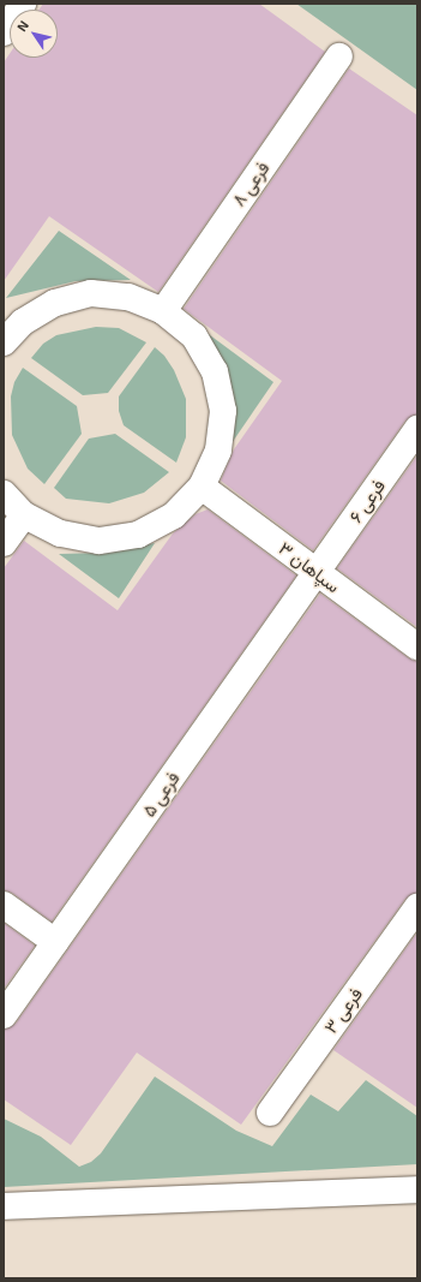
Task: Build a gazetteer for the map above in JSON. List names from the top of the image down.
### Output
{
  "streets": {
    "street": [
      "فرعی ۸",
      "فرعی ۶",
      "سپاهان ۳",
      "فرعی ۵",
      "فرعی ۳"
    ]
  },
  "crossings": [
    ["فرعی ۶", "سپاهان ۳"],
    ["فرعی ۶", "فرعی ۵"],
    ["سپاهان ۳", "فرعی ۵"]
  ],
  "north": "top left"
}
